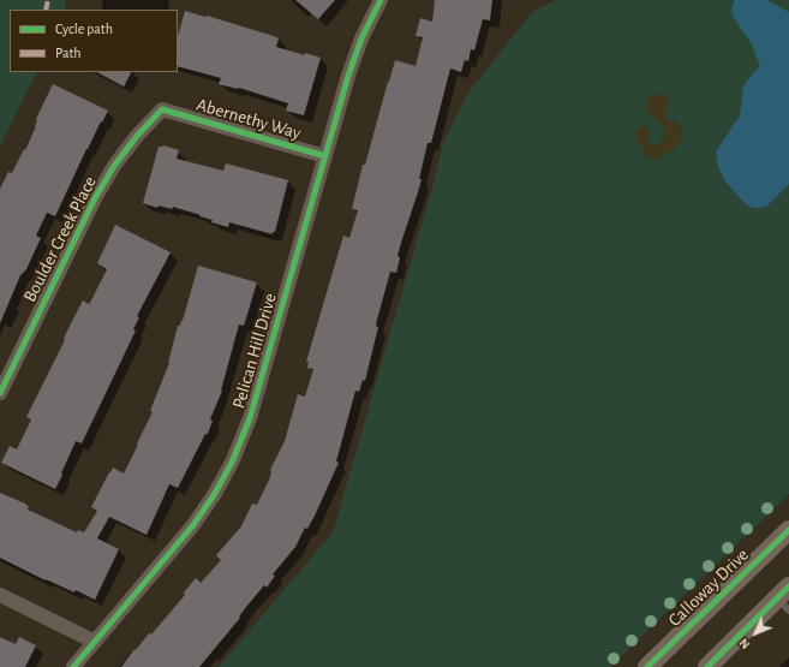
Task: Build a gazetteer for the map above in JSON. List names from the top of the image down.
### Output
{
  "streets": {
    "main road": ["Calloway Drive"],
    "street": ["Abernethy Way", "Boulder Creek Place", "Pelican Hill Drive"]
  },
  "crossings": [
    ["Abernethy Way", "Boulder Creek Place"],
    ["Abernethy Way", "Pelican Hill Drive"]
  ],
  "legend": ["Cycle path", "Path"],
  "north": "bottom left"
}
